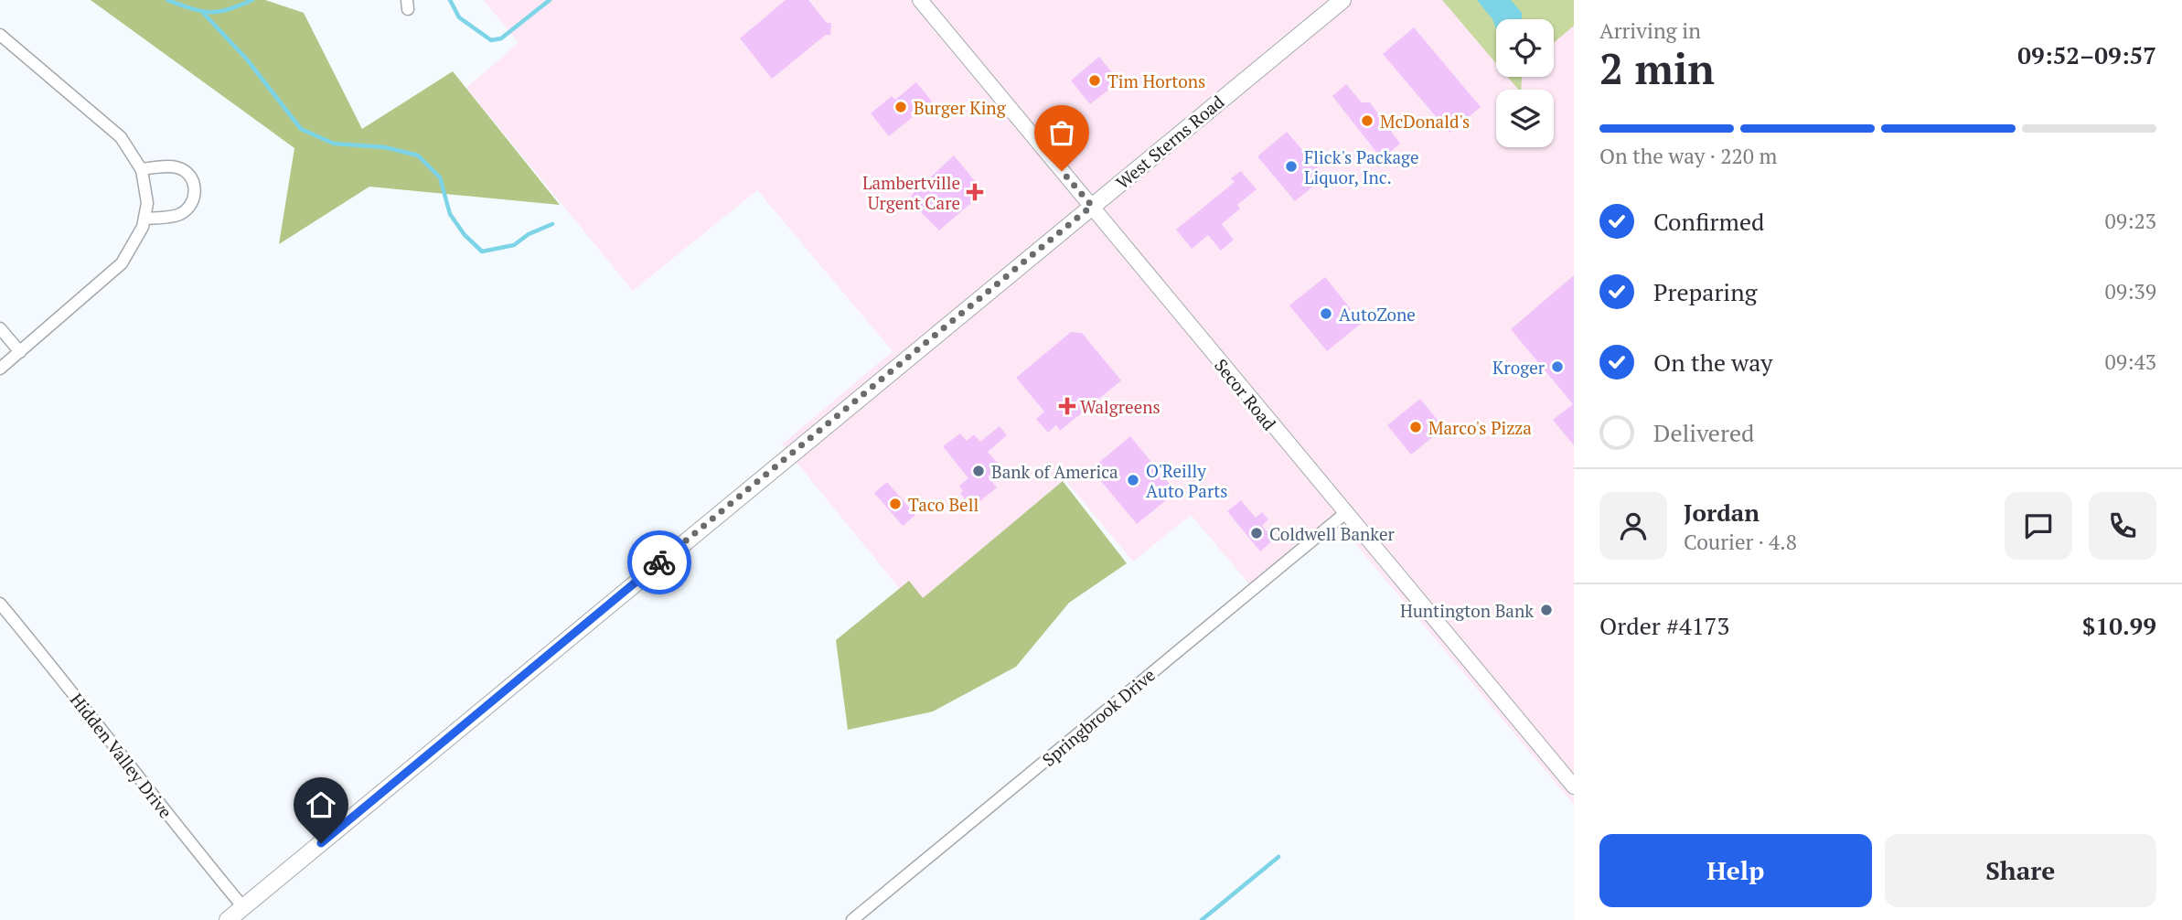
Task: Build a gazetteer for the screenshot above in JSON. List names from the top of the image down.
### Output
{
  "streets": {
    "main road": ["West Sterns Road"],
    "street": ["Secor Road", "Springbrook Drive", "Hidden Valley Drive"]
  },
  "crossings": [
    ["West Sterns Road", "Secor Road"],
    ["West Sterns Road", "Hidden Valley Drive"],
    ["Secor Road", "Springbrook Drive"]
  ],
  "places": {
    "other": [
      "Tim Hortons",
      "Burger King",
      "McDonald's",
      "Flick's Package Liquor, Inc.",
      "AutoZone",
      "Kroger",
      "Marco's Pizza",
      "Bank of America",
      "O'Reilly Auto Parts",
      "Taco Bell",
      "Coldwell Banker",
      "Huntington Bank"
    ],
    "health": ["Lambertville Urgent Care", "Walgreens"]
  },
  "page": {
    "heading": ["2 min", "Arriving in", "09:52–09:57"],
    "panel": [
      "Jordan",
      "Courier · 4.8",
      "Order #4173",
      "$10.99"
    ],
    "bar": "On the way · 220 m",
    "list": [
      ["Confirmed", "09:23"],
      ["Preparing", "09:39"],
      ["On the way", "09:43"],
      "Delivered"
    ],
    "buttons": ["Help", "Share"]
  }
}
